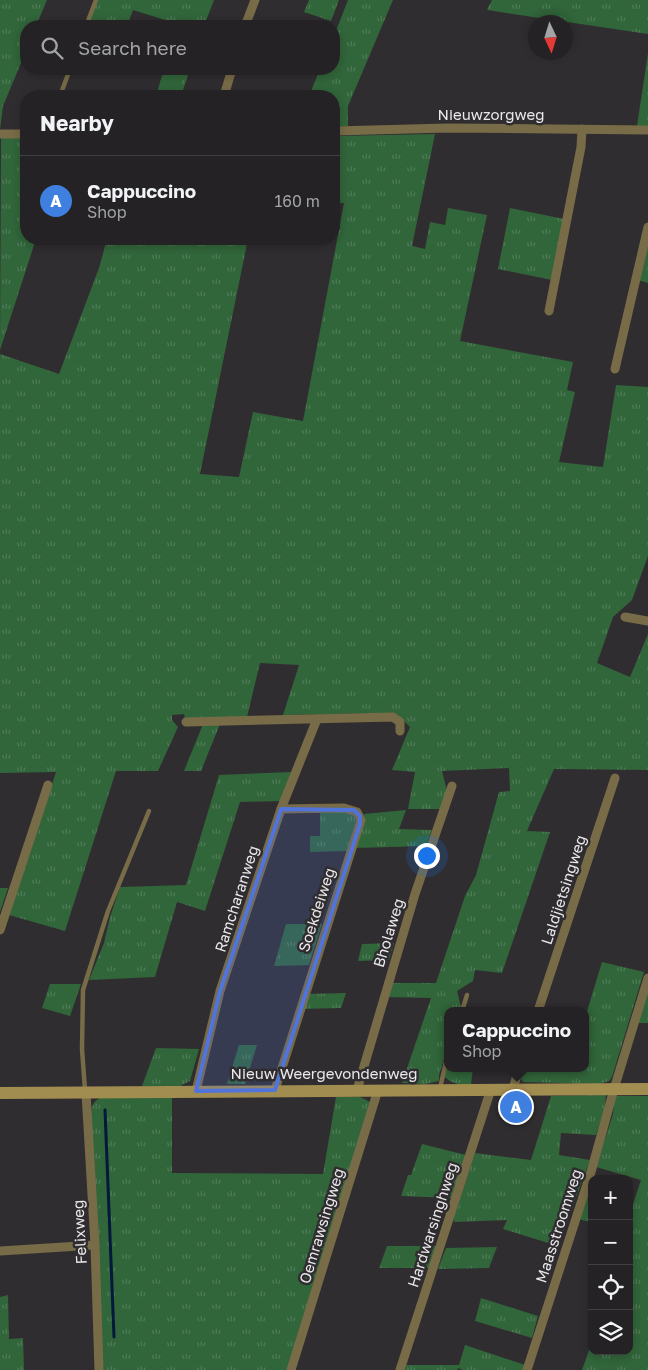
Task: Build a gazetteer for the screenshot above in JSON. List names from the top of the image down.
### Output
{
  "streets": {
    "street": [
      "Nieuwzorgweg",
      "Laldjietsingweg",
      "Ramcharanweg",
      "Soekdeiweg",
      "Bholaweg",
      "Nieuw Weergevondenweg",
      "Hardwarsinghweg",
      "Oemrawsingweg",
      "Maasstroomweg",
      "Felixweg"
    ]
  },
  "crossings": [
    ["Ramcharanweg", "Soekdeiweg"],
    ["Ramcharanweg", "Nieuw Weergevondenweg"],
    ["Soekdeiweg", "Nieuw Weergevondenweg"],
    ["Bholaweg", "Nieuw Weergevondenweg"],
    ["Nieuw Weergevondenweg", "Hardwarsinghweg"],
    ["Nieuw Weergevondenweg", "Oemrawsingweg"],
    ["Nieuw Weergevondenweg", "Maasstroomweg"],
    ["Nieuw Weergevondenweg", "Felixweg"]
  ],
  "north": "bottom",
  "page": {
    "search": "Search here",
    "heading": "Nearby",
    "list": [
      {
        "mark": "A",
        "name": "Cappuccino",
        "note": "Shop",
        "value": "160 m"
      }
    ],
    "popup": ["Cappuccino", "Shop"],
    "pins": "A",
    "map_buttons": ["+", "−"]
  }
}
